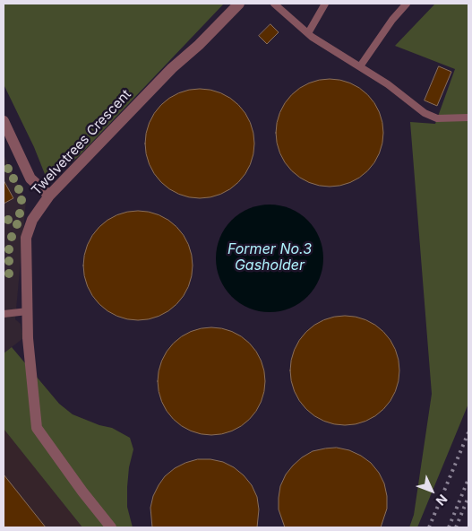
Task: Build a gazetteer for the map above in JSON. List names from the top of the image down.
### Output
{
  "streets": {
    "street": ["Twelvetrees Crescent"]
  },
  "water": ["Former No.3 Gasholder"],
  "north": "bottom right"
}
